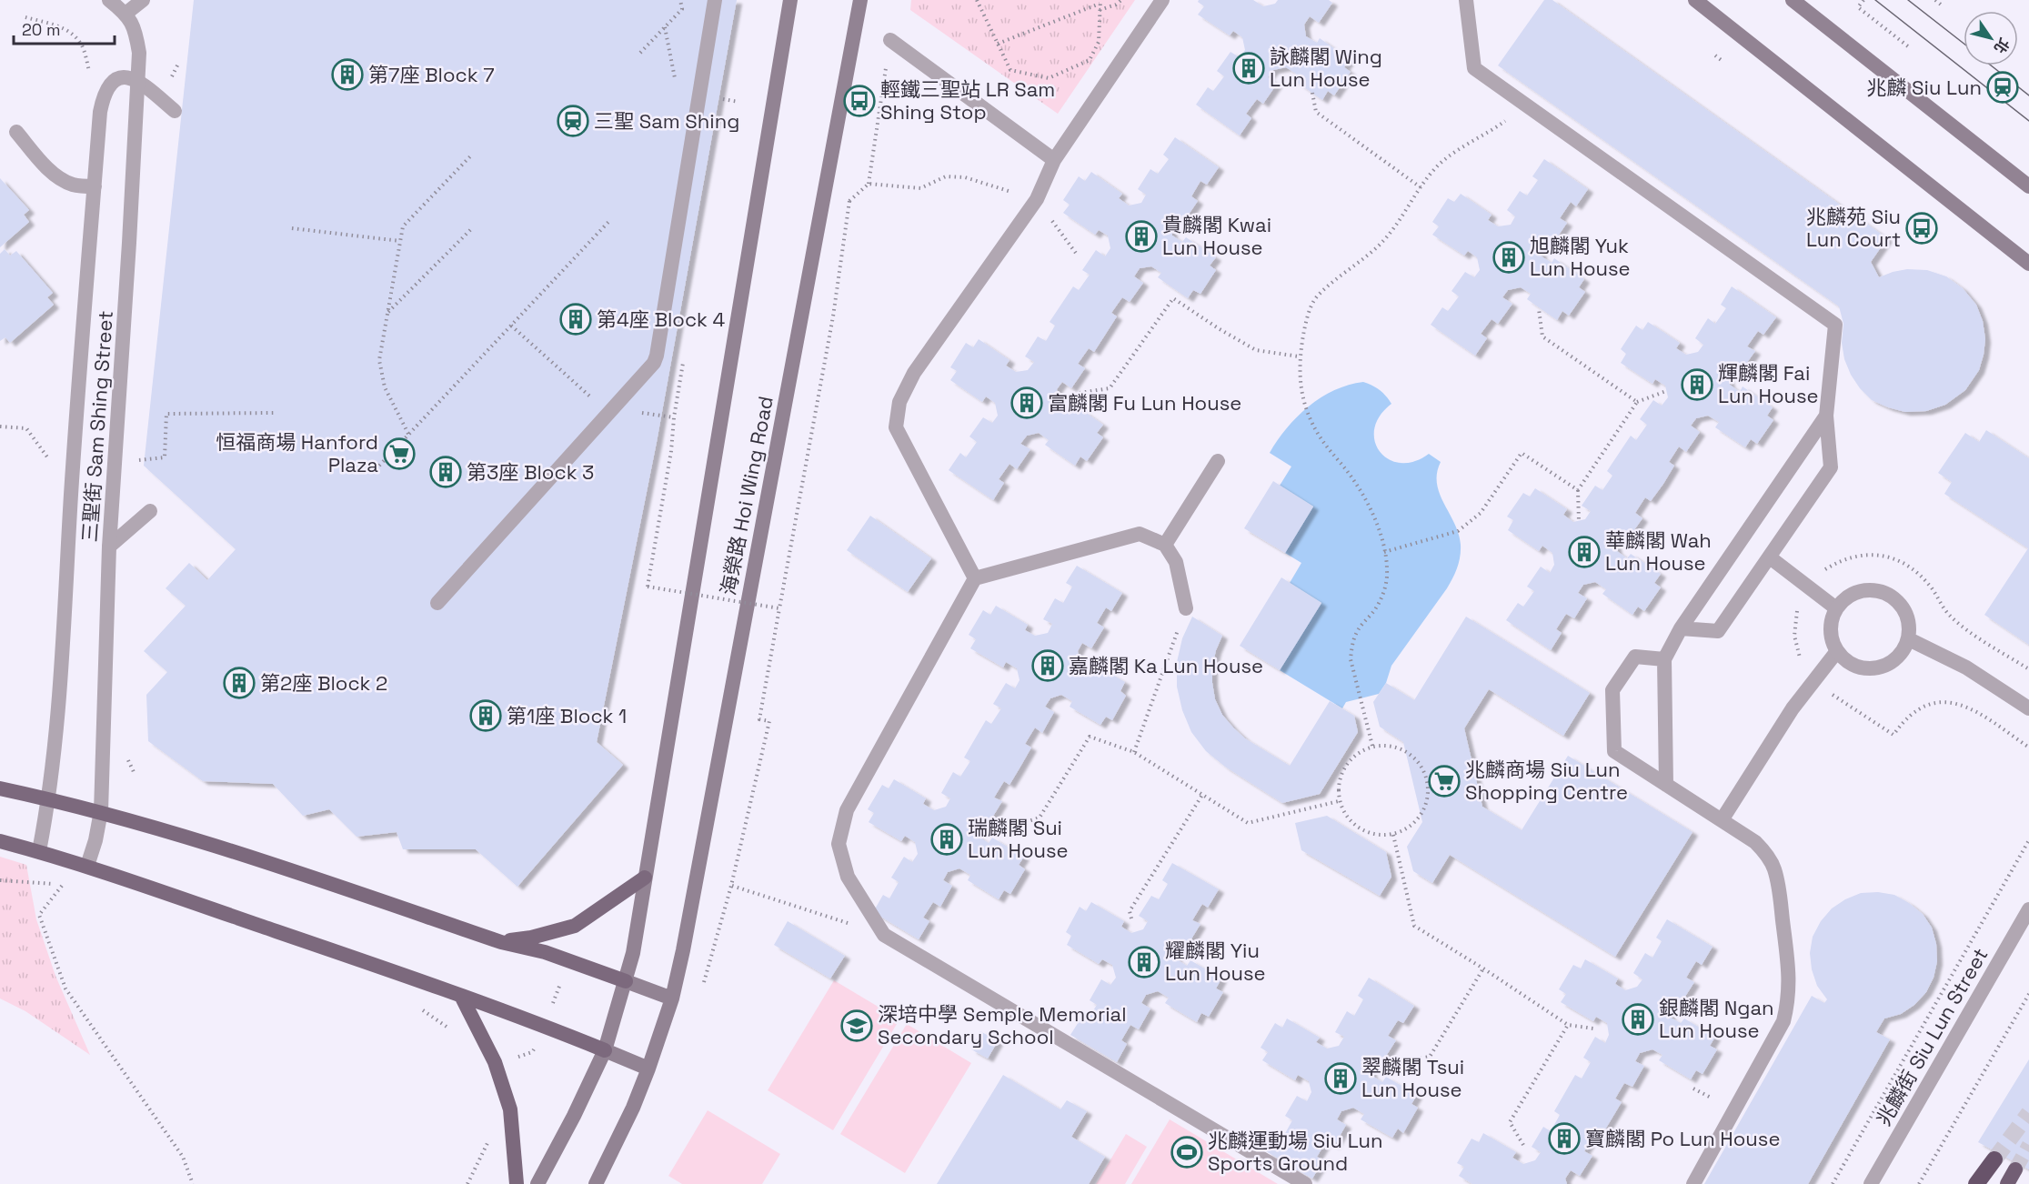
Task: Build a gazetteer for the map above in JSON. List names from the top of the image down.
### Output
{
  "streets": {
    "main road": ["海榮路 Hoi Wing Road"],
    "street": ["三聖街 Sam Shing Street", "兆麟街 Siu Lun Street"]
  },
  "places": {
    "building": [
      "詠麟閣 Wing Lun House",
      "第7座 Block 7",
      "貴麟閣 Kwai Lun House",
      "旭麟閣 Yuk Lun House",
      "第4座 Block 4",
      "輝麟閣 Fai Lun House",
      "富麟閣 Fu Lun House",
      "第3座 Block 3",
      "華麟閣 Wah Lun House",
      "嘉麟閣 Ka Lun House",
      "第2座 Block 2",
      "第1座 Block 1",
      "瑞麟閣 Sui Lun House",
      "耀麟閣 Yiu Lun House",
      "銀麟閣 Ngan Lun House",
      "翠麟閣 Tsui Lun House",
      "寶麟閣 Po Lun House"
    ],
    "station": ["兆麟 Siu Lun", "三聖 Sam Shing"],
    "bus stop": ["輕鐵三聖站 LR Sam Shing Stop", "兆麟苑 Siu Lun Court"],
    "supermarket": ["恒福商場 Hanford Plaza", "兆麟商場 Siu Lun Shopping Centre"],
    "school or university": ["深培中學 Semple Memorial Secondary School"],
    "sports": ["兆麟運動場 Siu Lun Sports Ground"]
  },
  "scale_bar": "20 m",
  "north": "bottom right"
}
